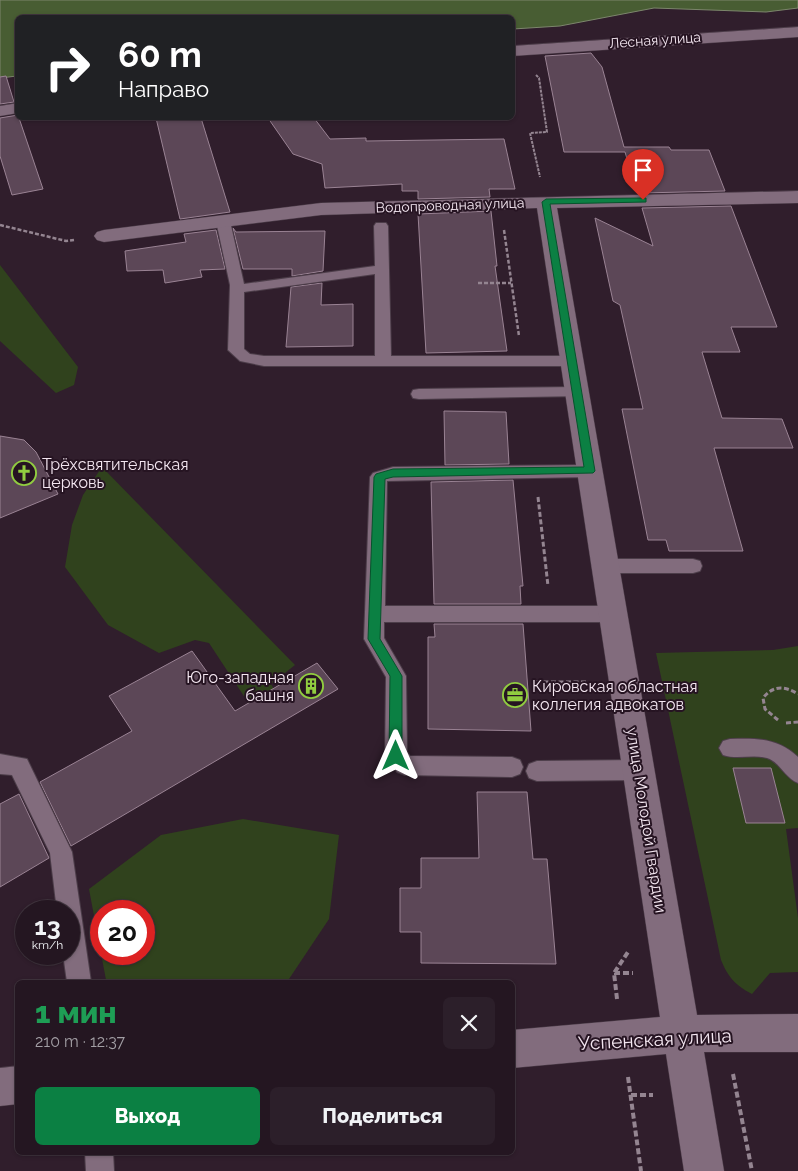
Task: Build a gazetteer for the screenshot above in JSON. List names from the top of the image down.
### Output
{
  "streets": {
    "street": [
      "Лесная улица",
      "Водопроводная улица",
      "улица Молодой Гвардии",
      "Успенская улица"
    ]
  },
  "crossings": [
    ["Водопроводная улица", "улица Молодой Гвардии"],
    ["улица Молодой Гвардии", "Успенская улица"]
  ],
  "places": {
    "church": ["Трёхсвятительская церковь"],
    "building": ["Юго-западная башня"],
    "office": ["Кировская областная коллегия адвокатов"]
  },
  "page": {
    "turn": ["60 m", "Направо"],
    "speed": "13 km/h",
    "limit": "20",
    "heading": ["1 мин", "210 m · 12:37"],
    "buttons": ["Выход", "Поделиться"]
  }
}
